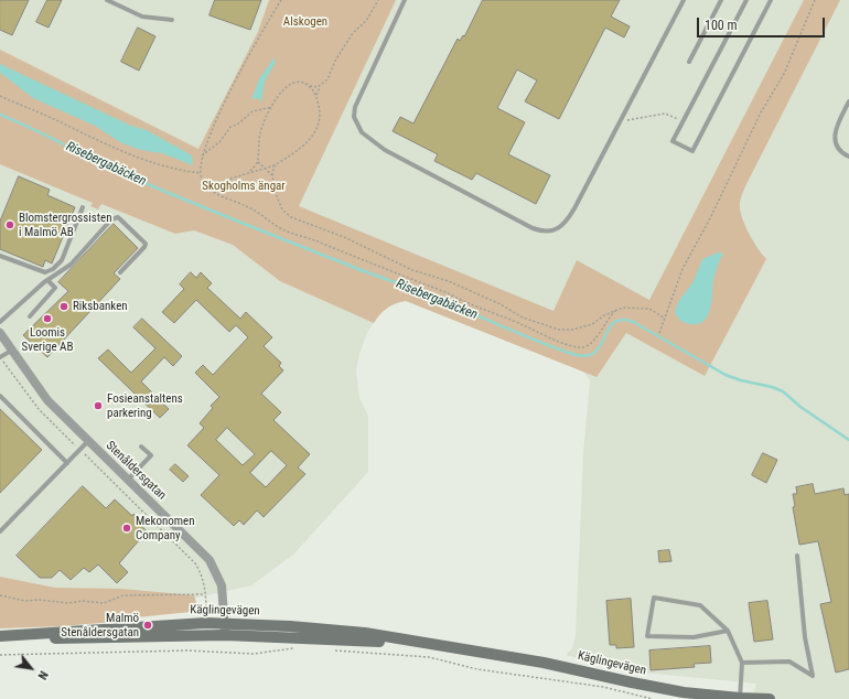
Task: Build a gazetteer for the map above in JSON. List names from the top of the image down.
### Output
{
  "streets": {
    "main road": ["Käglingevägen"],
    "street": ["Stenåldersgatan"]
  },
  "crossings": [
    ["Stenåldersgatan", "Käglingevägen"]
  ],
  "water": ["Risebergabäcken"],
  "parks": ["Alskogen", "Skogholms ängar"],
  "places": [
    "Blomstergrossisten i Malmö AB",
    "Riksbanken",
    "Loomis Sverige AB",
    "Fosieanstaltens parkering",
    "Mekonomen Company",
    "Malmö Stenåldersgatan"
  ],
  "scale_bar": "100 m",
  "north": "bottom right"
}
